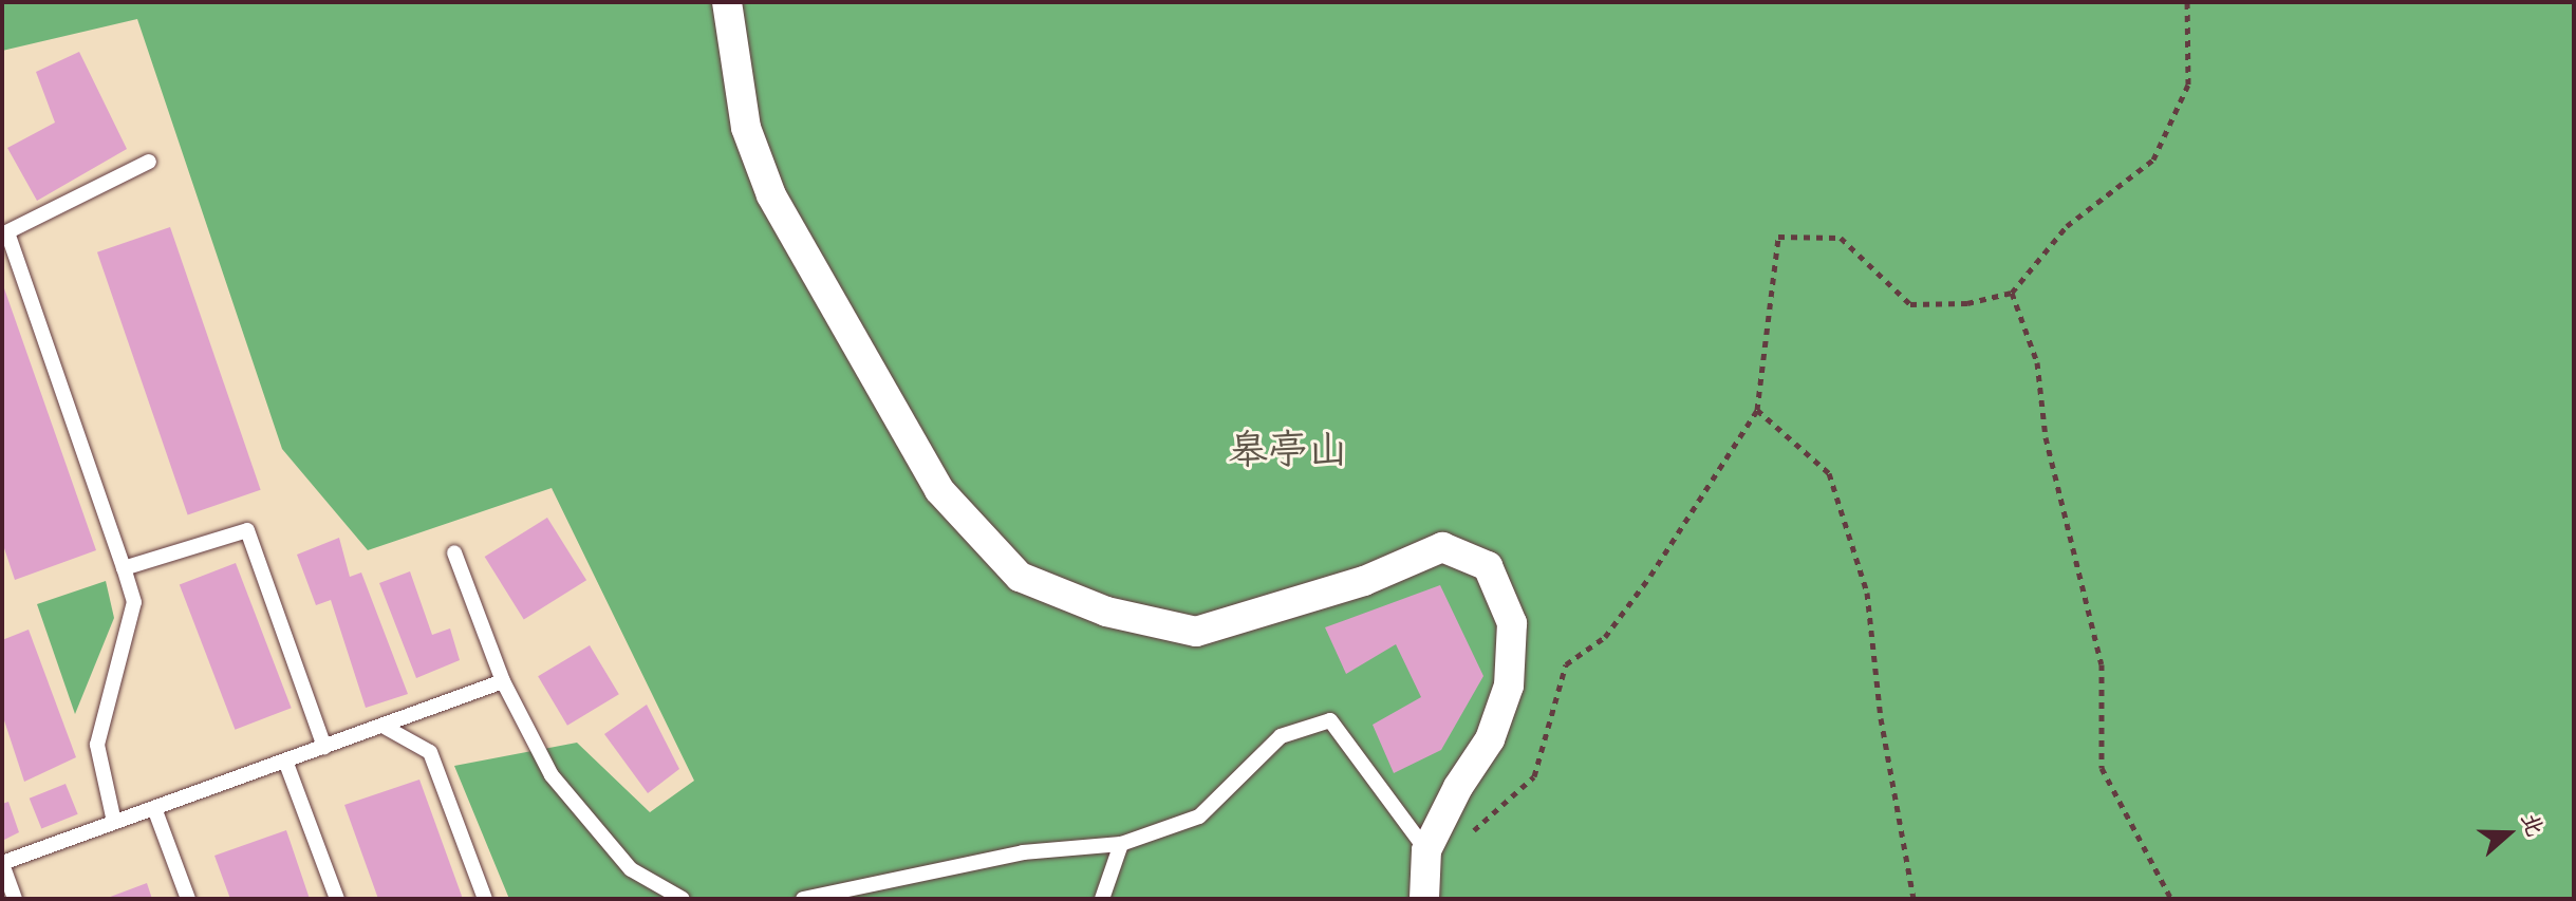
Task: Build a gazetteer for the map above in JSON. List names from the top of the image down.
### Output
{
  "parks": ["皋亭山"],
  "north": "right"
}
